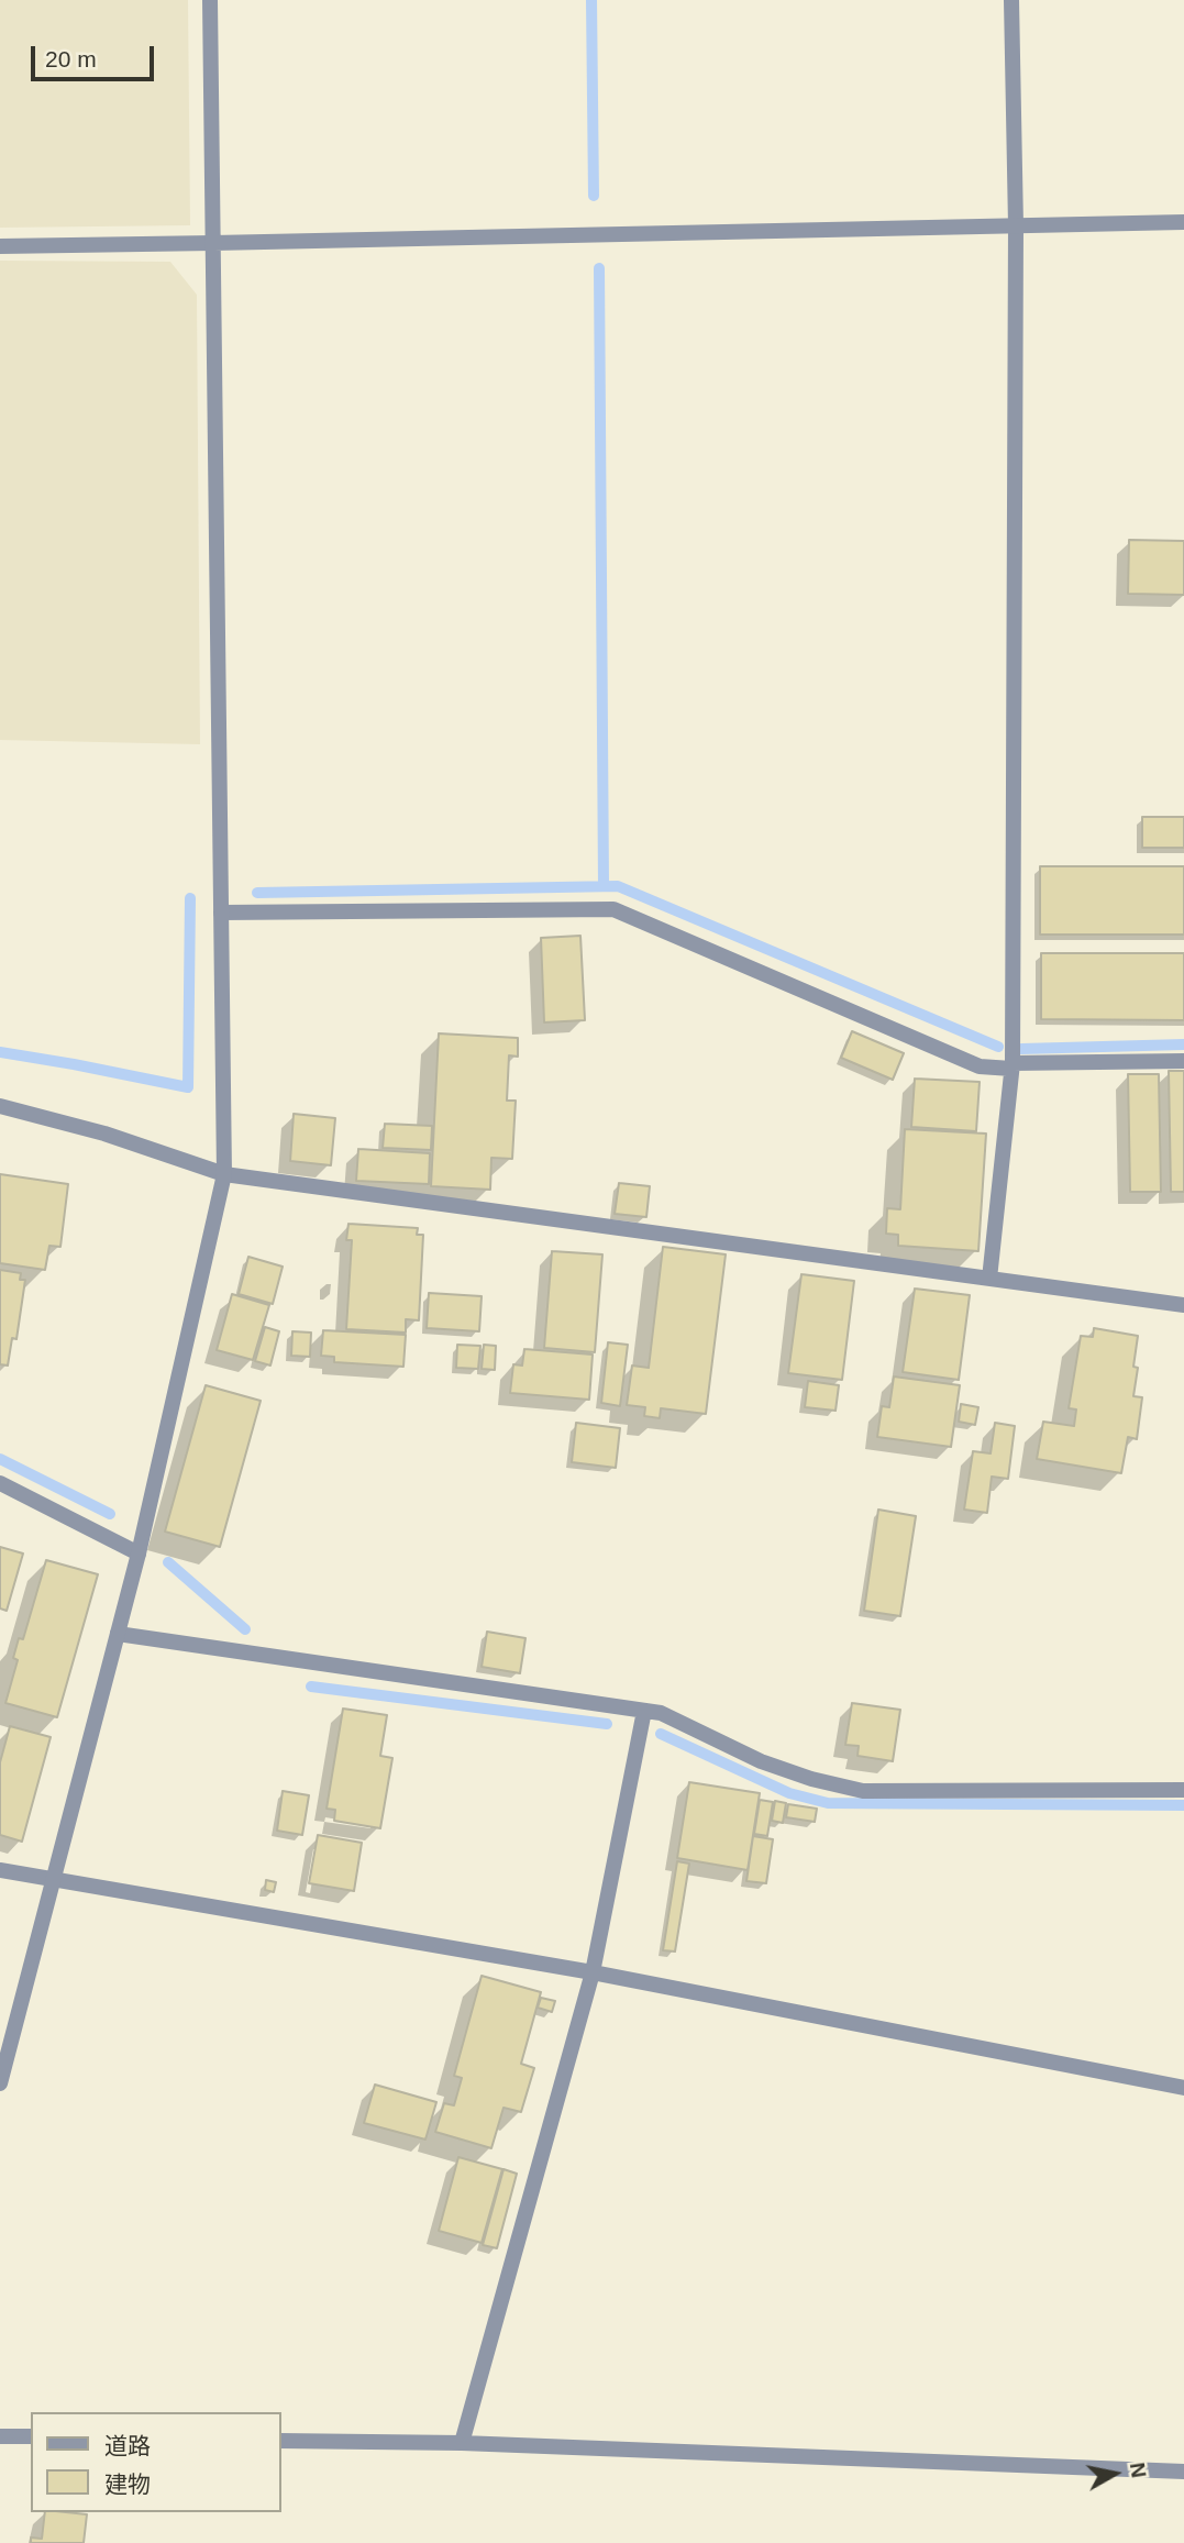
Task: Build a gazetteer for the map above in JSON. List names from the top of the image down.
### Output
{
  "legend": ["道路", "建物"],
  "scale_bar": "20 m",
  "north": "right"
}
